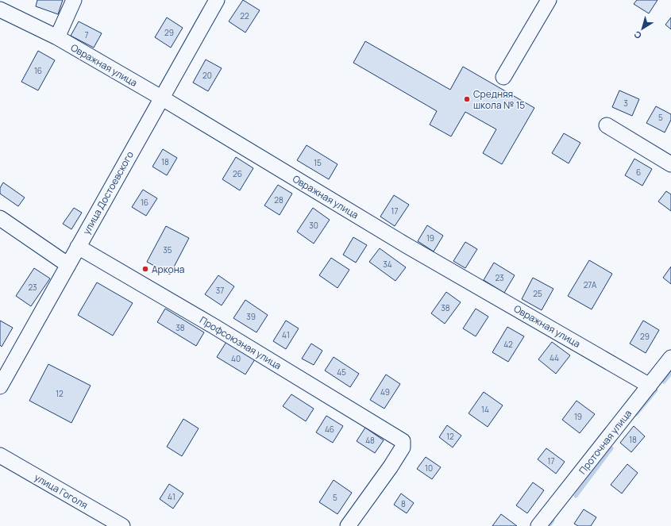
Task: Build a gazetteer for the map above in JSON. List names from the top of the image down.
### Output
{
  "streets": {
    "street": [
      "Овражная улица",
      "улица Достоевского",
      "Профсоюзная улица",
      "Проточная улица",
      "улица Гоголя"
    ]
  },
  "crossings": [
    ["Овражная улица", "улица Достоевского"],
    ["Овражная улица", "Проточная улица"],
    ["улица Достоевского", "Профсоюзная улица"]
  ],
  "places": ["Средняя школа № 15", "Аркона"],
  "house_numbers": [
    "22",
    "29",
    "7",
    "16",
    "20",
    "3",
    "5",
    "18",
    "15",
    "6",
    "26",
    "28",
    "16",
    "17",
    "30",
    "19",
    "35",
    "34",
    "23",
    "27А",
    "23",
    "37",
    "25",
    "38",
    "39",
    "38",
    "41",
    "29",
    "42",
    "44",
    "40",
    "45",
    "49",
    "12",
    "14",
    "19",
    "46",
    "12",
    "18",
    "48",
    "17",
    "10",
    "41",
    "5",
    "8"
  ],
  "north": "bottom left"
}
